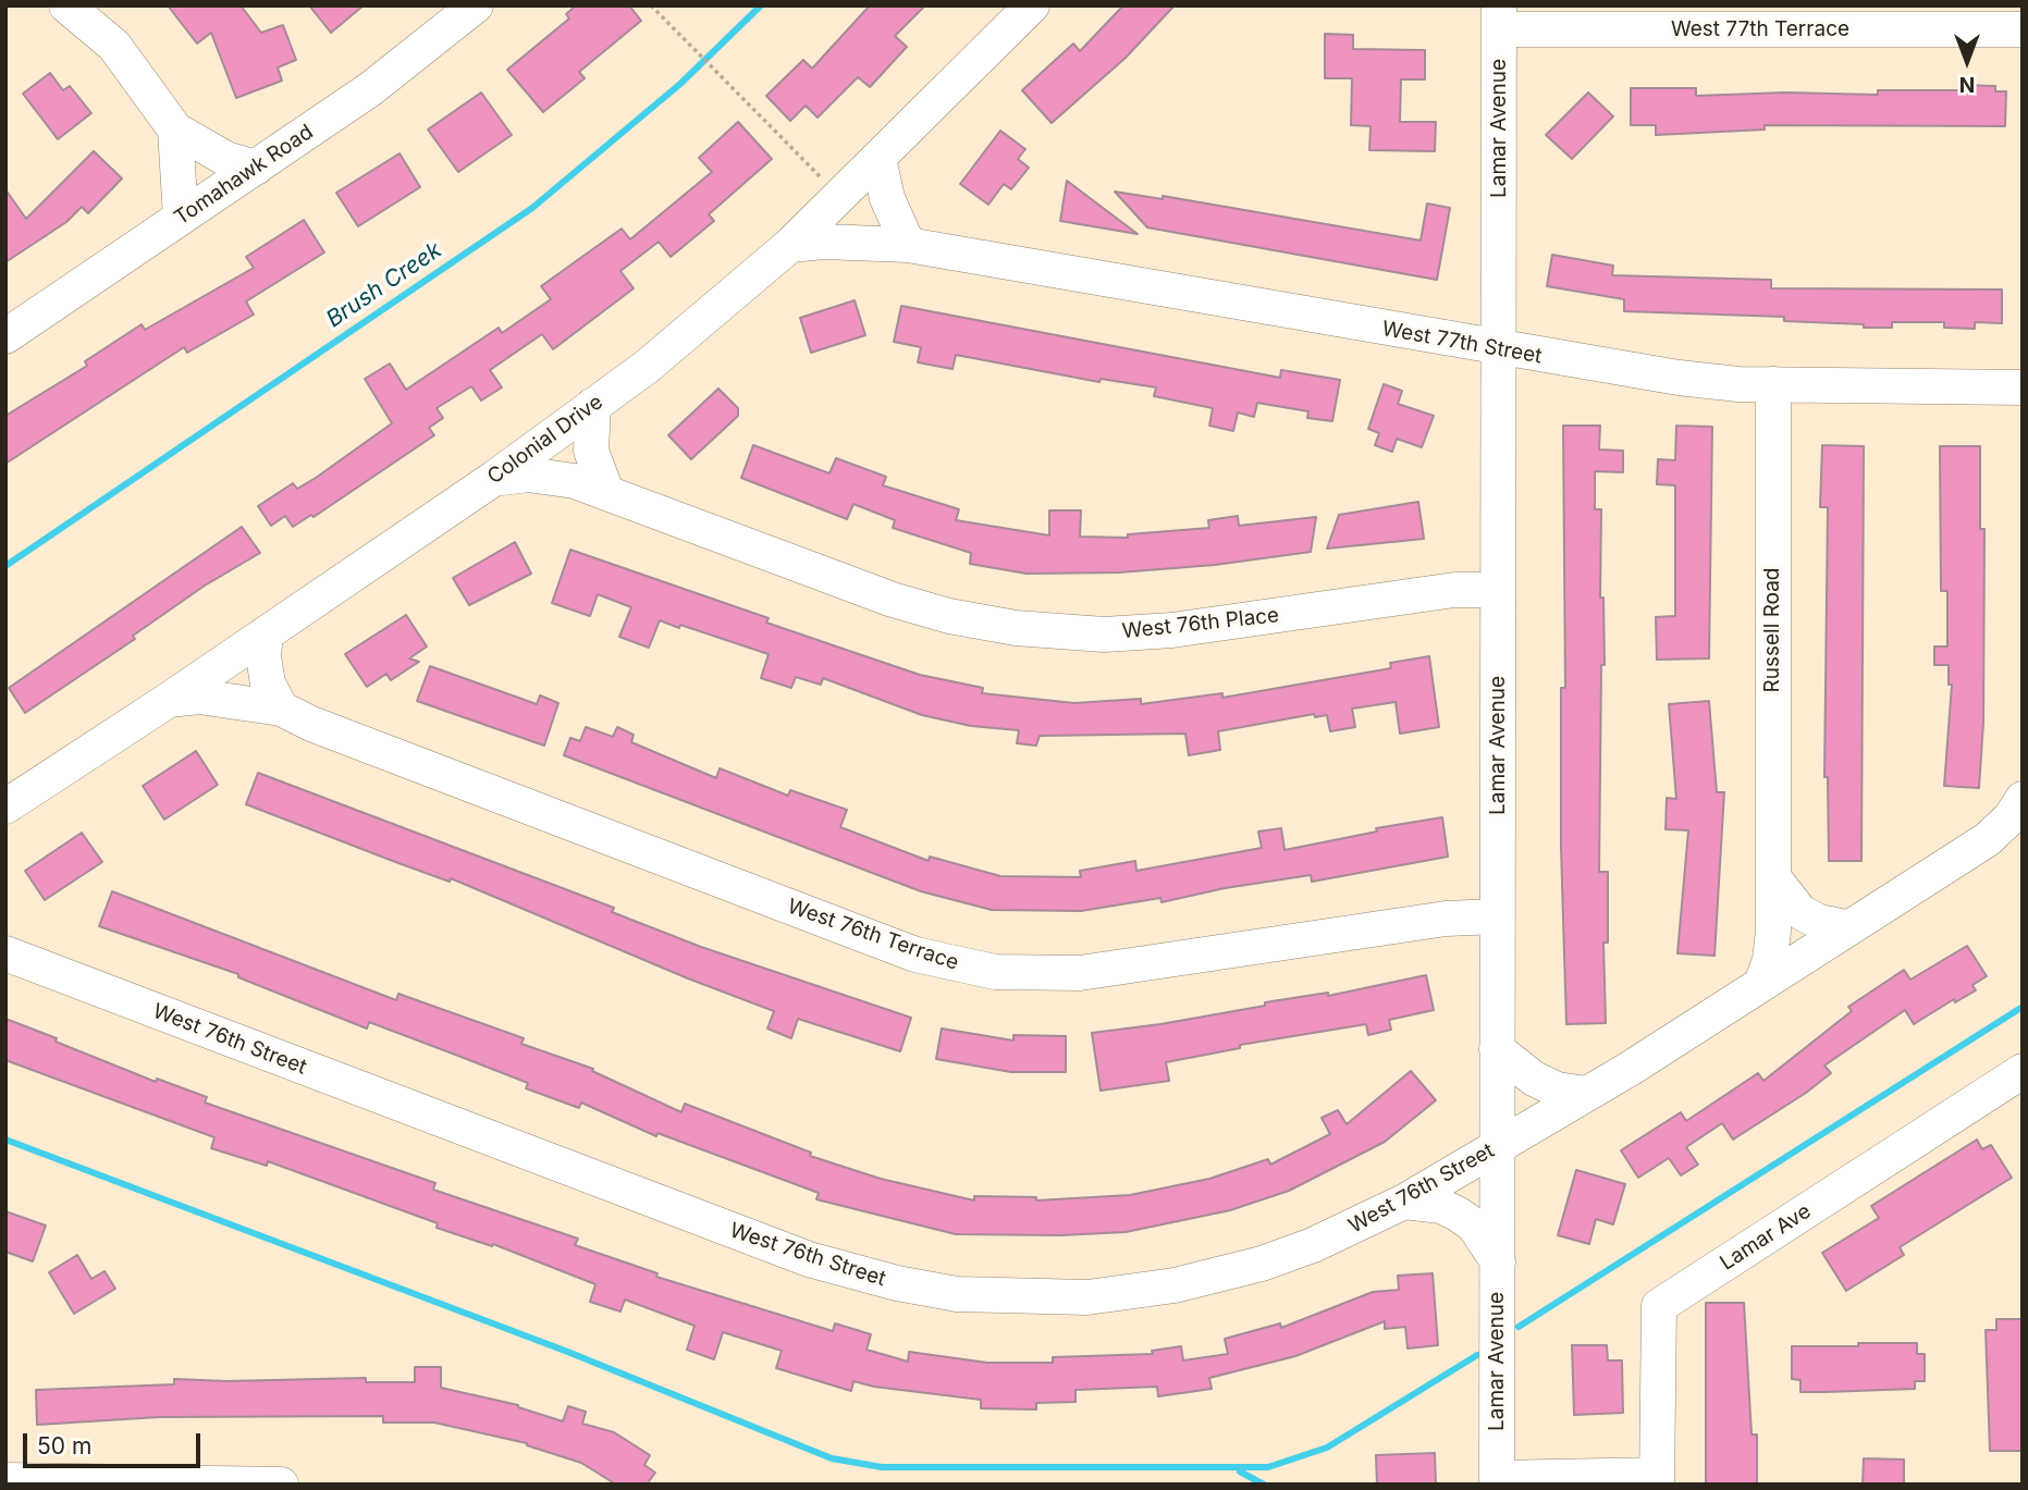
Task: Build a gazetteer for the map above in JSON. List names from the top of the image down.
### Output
{
  "streets": {
    "street": [
      "West 77th Terrace",
      "Lamar Avenue",
      "Tomahawk Road",
      "West 77th Street",
      "Colonial Drive",
      "West 76th Place",
      "Russell Road",
      "West 76th Terrace",
      "West 76th Street",
      "Lamar Ave"
    ]
  },
  "crossings": [
    ["West 77th Terrace", "Lamar Avenue"],
    ["Lamar Avenue", "West 77th Street"],
    ["Lamar Avenue", "West 76th Place"],
    ["Lamar Avenue", "West 76th Terrace"],
    ["Lamar Avenue", "West 76th Street"],
    ["West 77th Street", "Colonial Drive"],
    ["West 77th Street", "Russell Road"],
    ["Colonial Drive", "West 76th Place"],
    ["Colonial Drive", "West 76th Terrace"],
    ["Russell Road", "West 76th Street"]
  ],
  "water": ["Brush Creek"],
  "scale_bar": "50 m",
  "north": "bottom"
}
